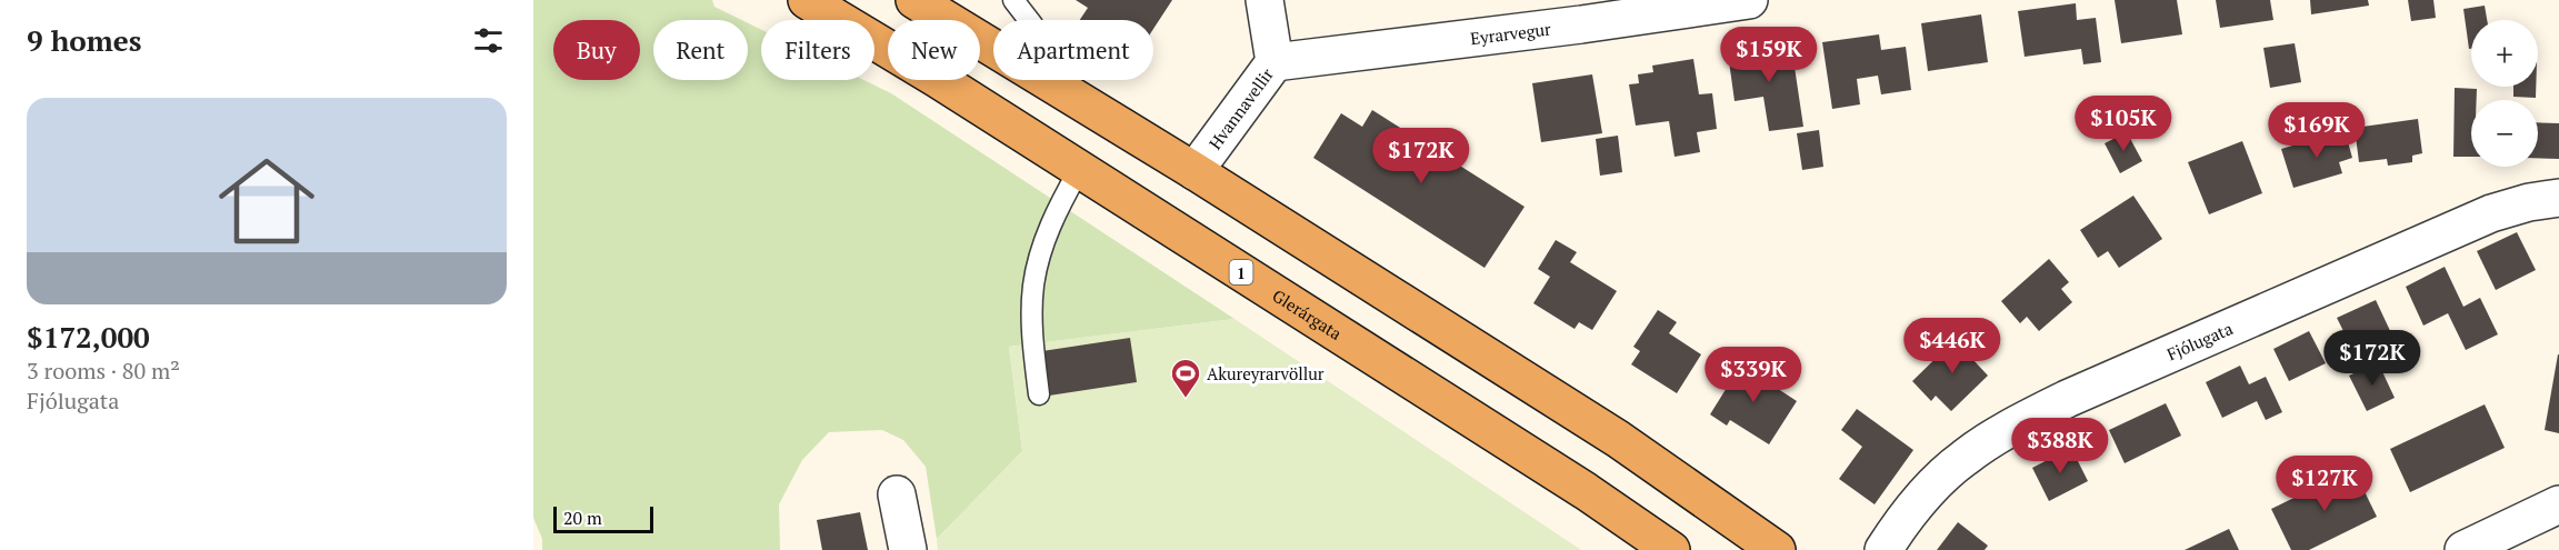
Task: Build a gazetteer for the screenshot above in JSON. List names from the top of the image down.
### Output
{
  "streets": {
    "highway": ["1", "Glerárgata"],
    "street": ["Eyrarvegur", "Hvannavellir", "Fjólugata"]
  },
  "crossings": [
    ["Eyrarvegur", "Hvannavellir"]
  ],
  "places": {
    "sports": ["Akureyrarvöllur"]
  },
  "scale_bar": "20 m",
  "page": {
    "heading": "9 homes",
    "map_buttons": ["+", "−"],
    "chip": [
      "Buy",
      "Rent",
      "Filters",
      "New",
      "Apartment"
    ],
    "price": [
      "$159K",
      "$105K",
      "$169K",
      "$172K",
      "$446K",
      "$172K",
      "$339K",
      "$388K",
      "$127K"
    ],
    "list": [
      {
        "name": "$172,000",
        "note": "3 rooms · 80 m² · Fjólugata"
      }
    ],
    "scale": "20 m"
  }
}
